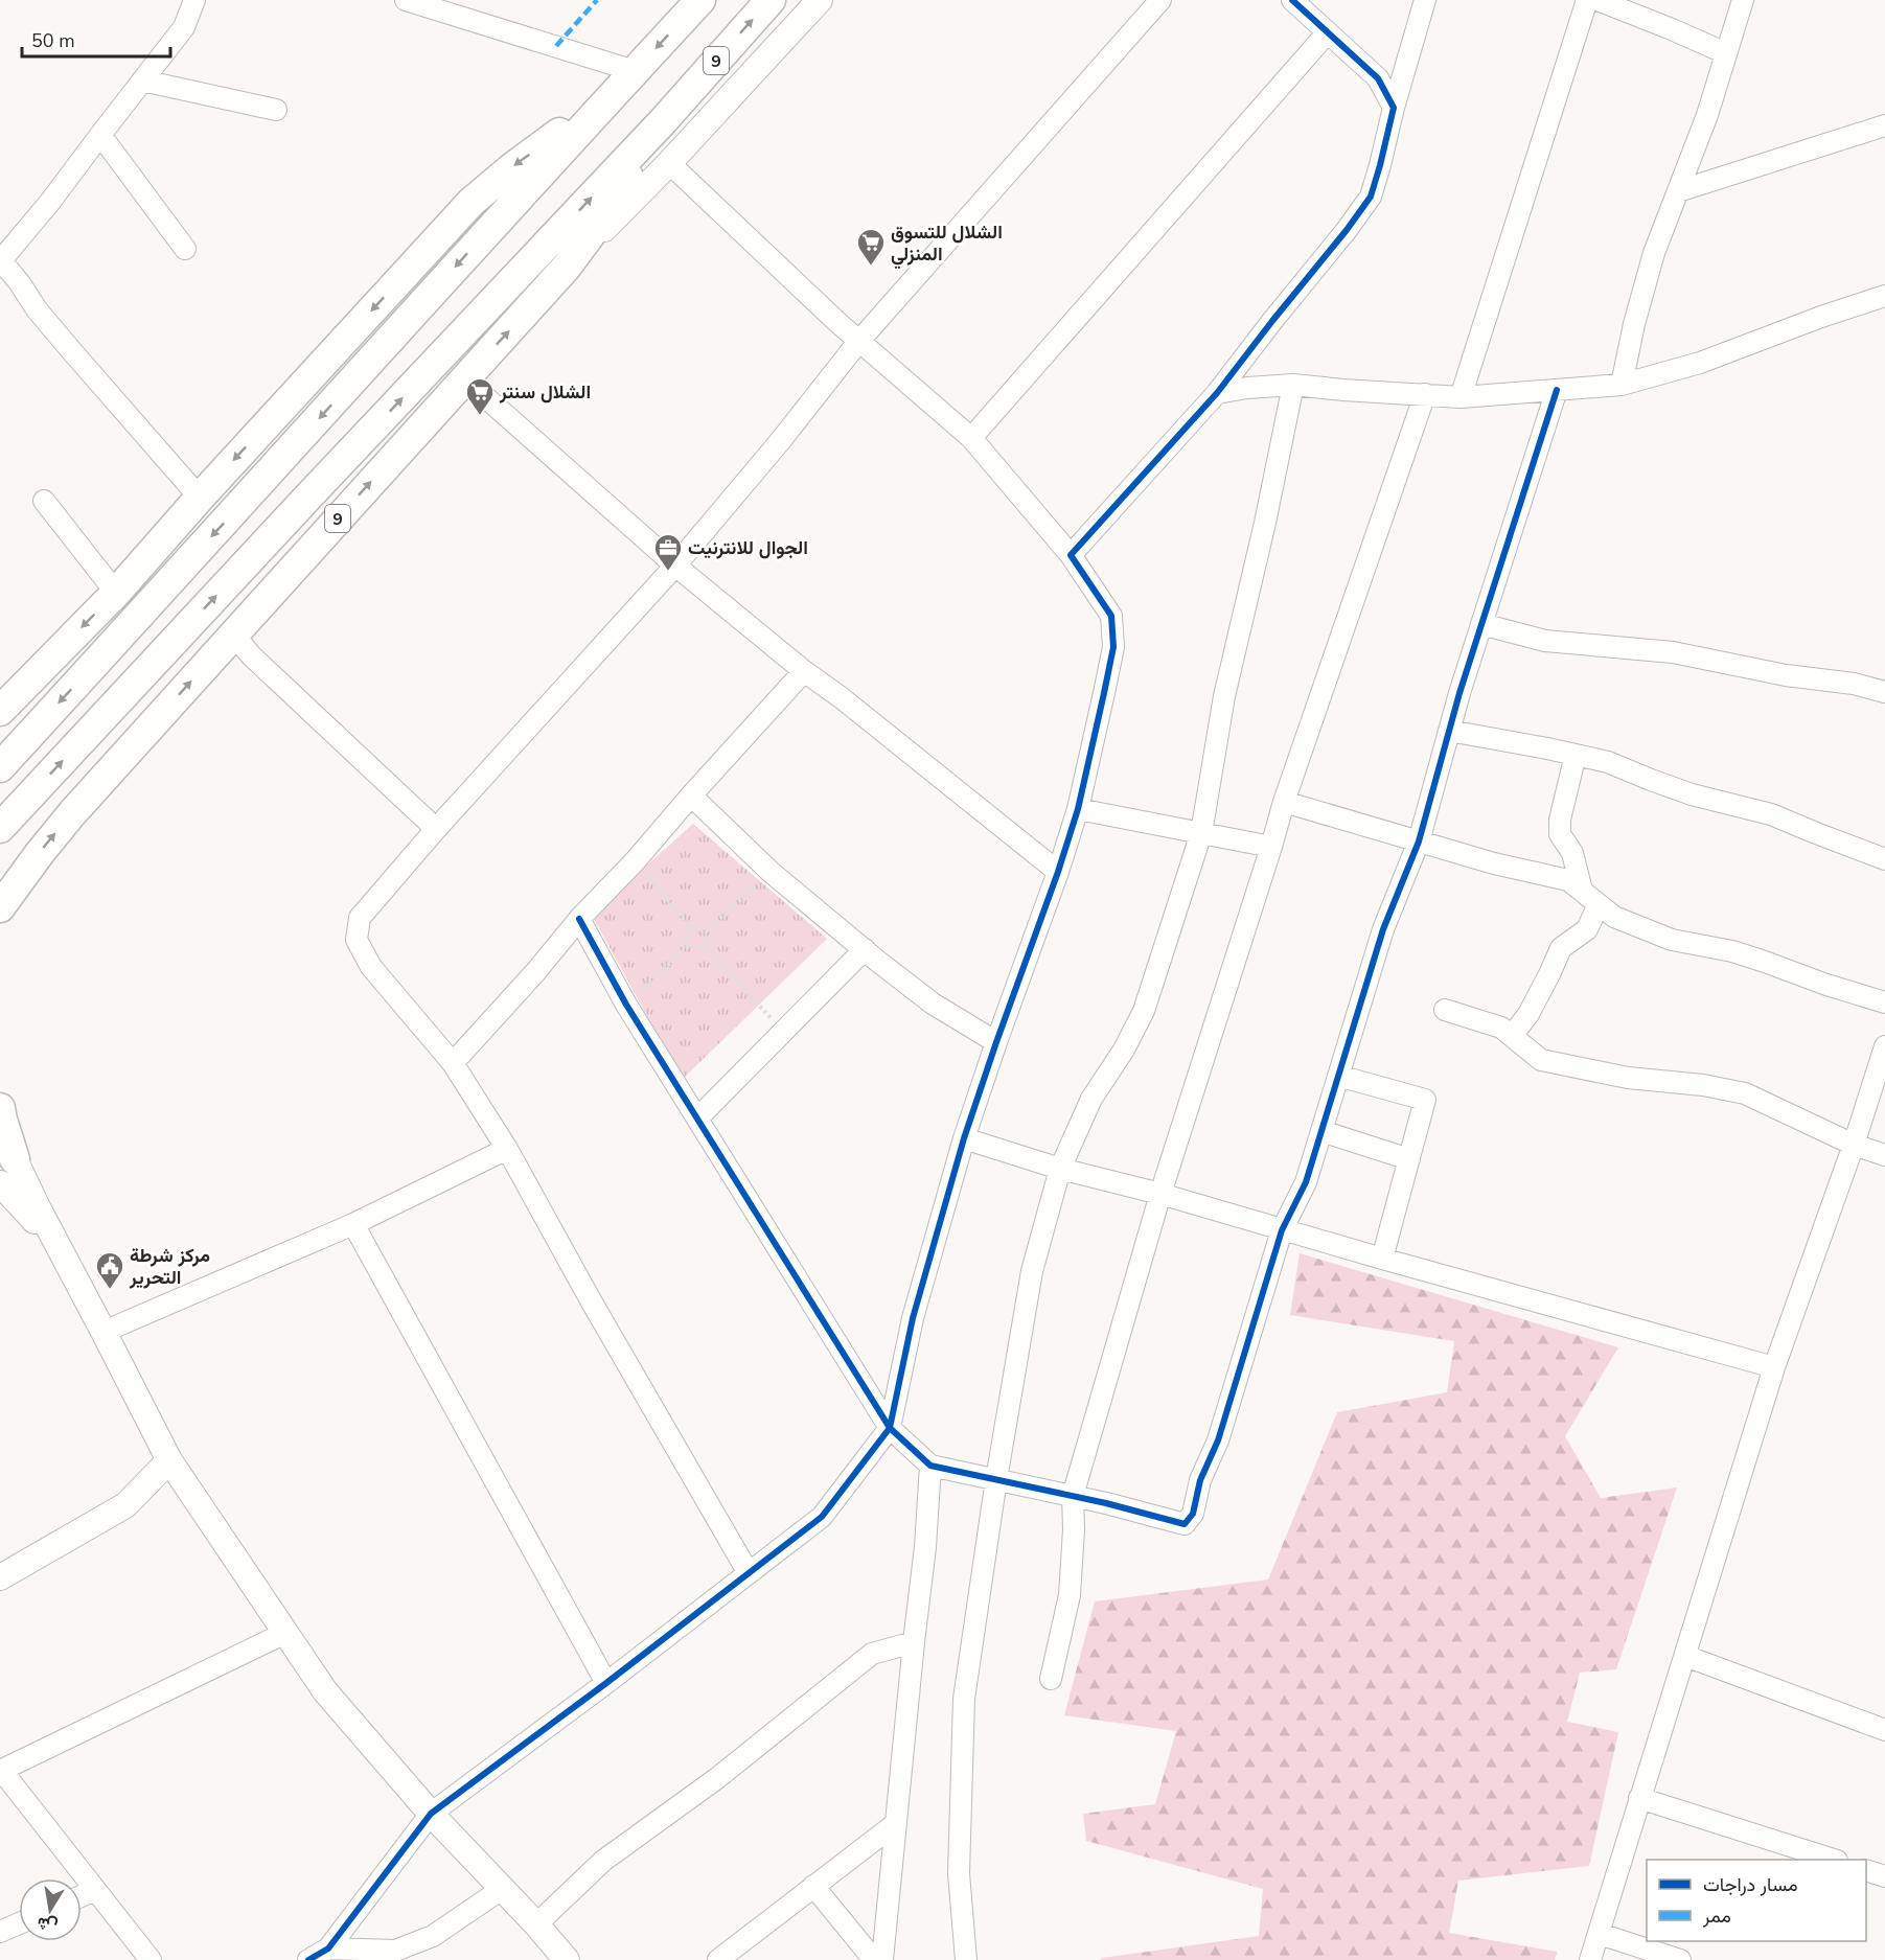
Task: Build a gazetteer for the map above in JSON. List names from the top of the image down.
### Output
{
  "streets": {
    "highway": ["9"]
  },
  "places": {
    "supermarket": ["الشلال للتسوق المنزلي", "الشلال سنتر"],
    "office": ["الجوال للانترنيت"],
    "public building": ["مركز شرطة التحرير"]
  },
  "legend": ["مسار دراجات", "ممر"],
  "scale_bar": "50 m",
  "north": "bottom"
}
